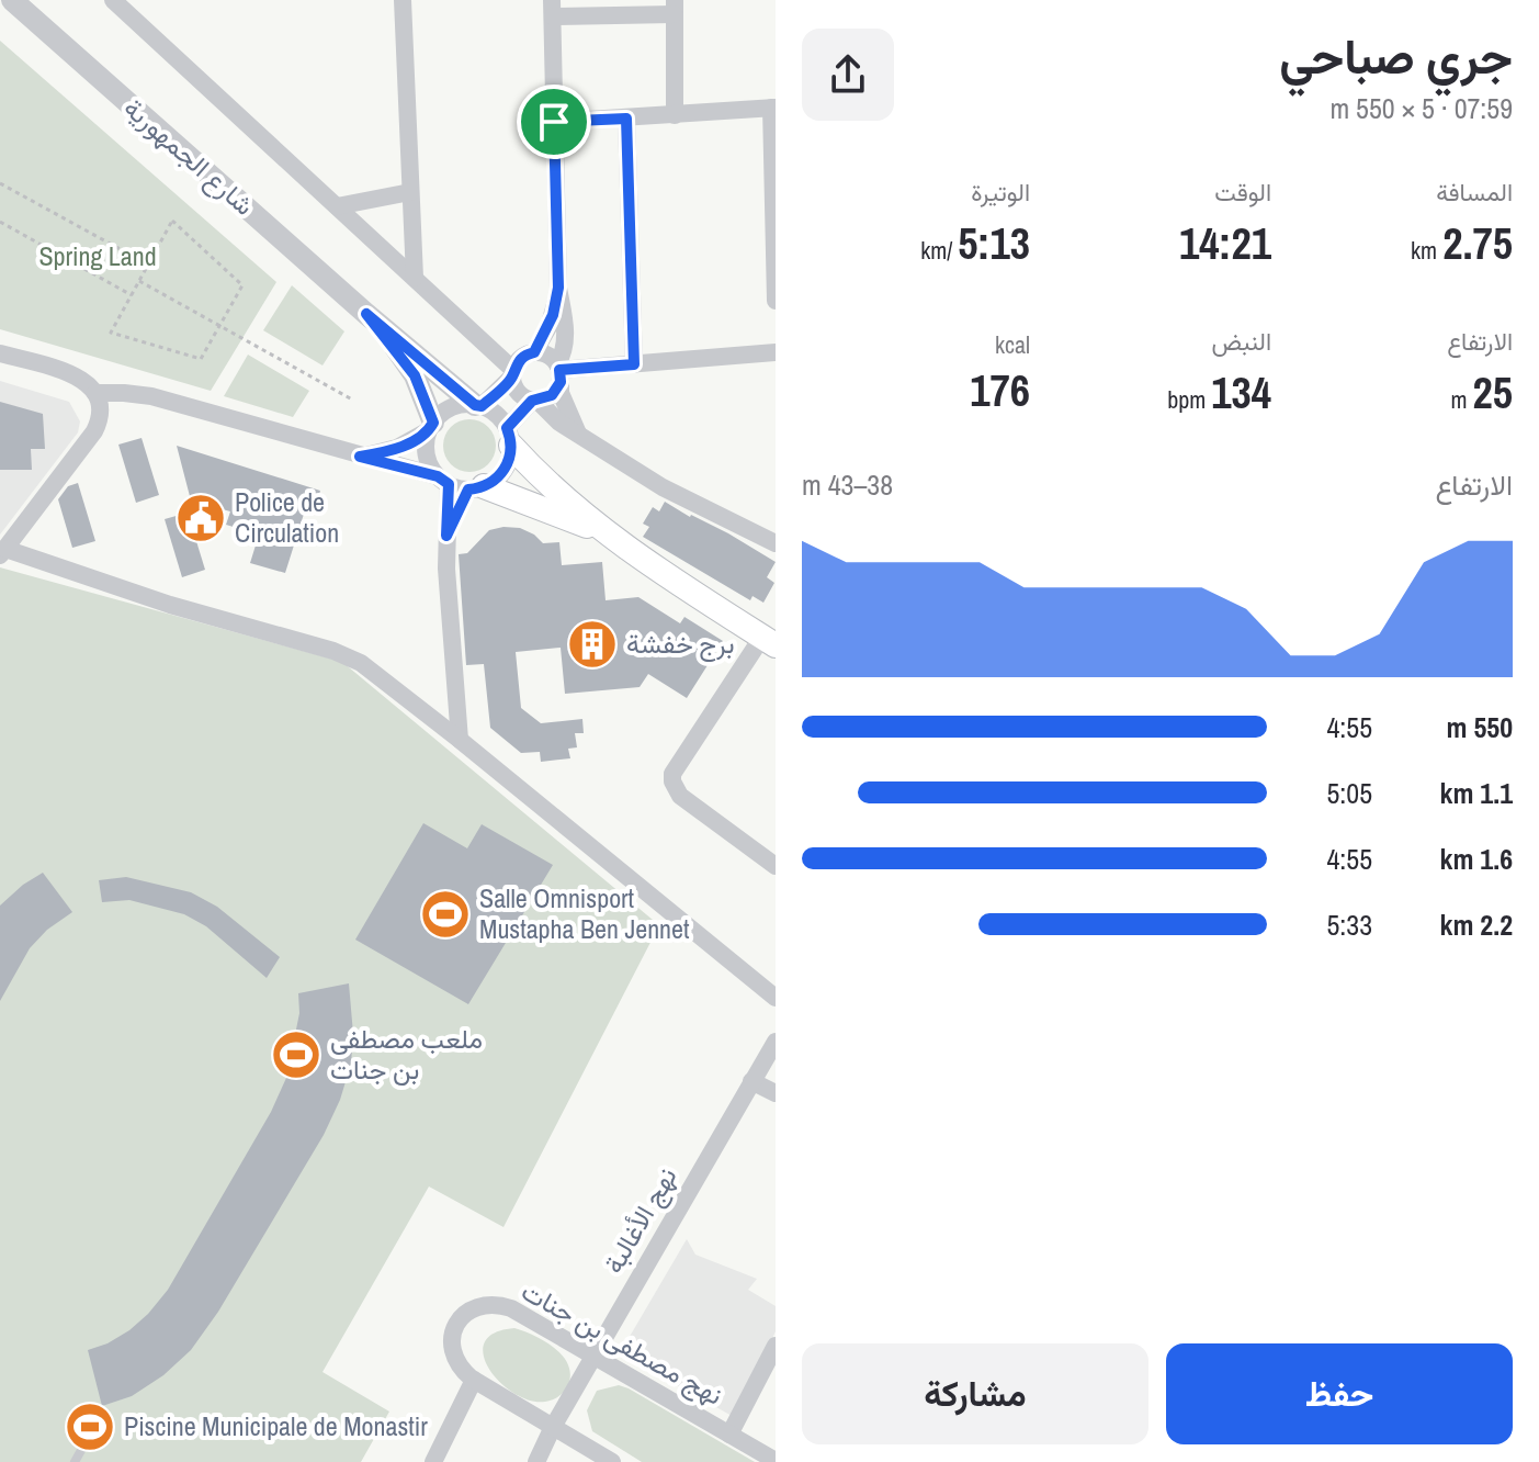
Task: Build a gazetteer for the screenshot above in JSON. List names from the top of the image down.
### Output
{
  "streets": {
    "street": ["شارع الجمهورية", "نهج الأغالبة", "نهج مصطفى بن جنات"]
  },
  "crossings": [
    ["نهج الأغالبة", "نهج مصطفى بن جنات"]
  ],
  "parks": ["Spring Land"],
  "places": {
    "public building": ["Police de Circulation"],
    "building": ["برج خفشة"],
    "sports": ["Salle Omnisport Mustapha Ben Jennet", "ملعب مصطفى بن جنات", "Piscine Municipale de Monastir"]
  },
  "page": {
    "heading": ["جري صباحي", "07:59 · 5 × 550 m"],
    "stats": [
      ["المسافة", "2.75 km"],
      ["الوقت", "14:21"],
      ["الوتيرة", "5:13 /km"],
      ["الارتفاع", "25 m"],
      ["النبض", "134 bpm"],
      ["kcal", "176"]
    ],
    "chart": ["الارتفاع", "38–43 m"],
    "list": [
      {
        "name": "550 m",
        "note": "4:55"
      },
      {
        "name": "1.1 km",
        "note": "5:05"
      },
      {
        "name": "1.6 km",
        "note": "4:55"
      },
      {
        "name": "2.2 km",
        "note": "5:33"
      }
    ],
    "buttons": ["حفظ", "مشاركة"]
  }
}
